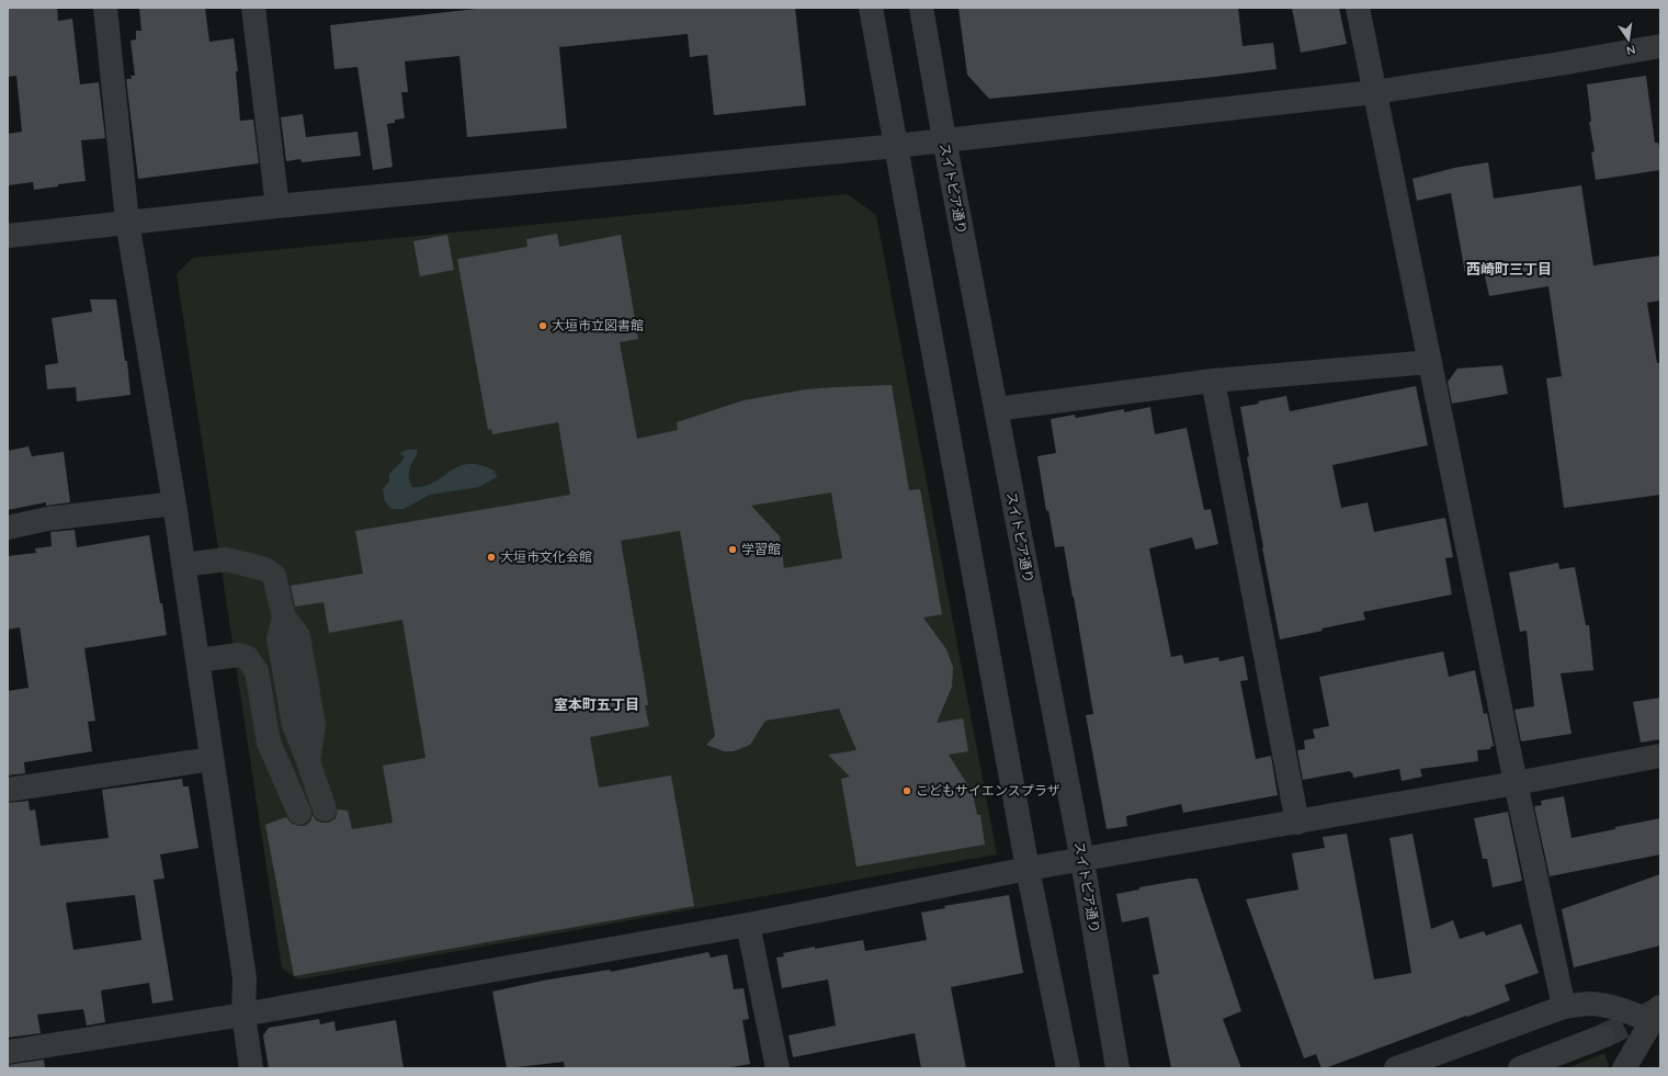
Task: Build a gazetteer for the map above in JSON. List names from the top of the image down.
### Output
{
  "streets": {
    "street": ["スイトピア通り"]
  },
  "districts": ["西崎町三丁目", "室本町五丁目"],
  "places": [
    "大垣市立図書館",
    "学習館",
    "大垣市文化会館",
    "こどもサイエンスプラザ"
  ],
  "north": "bottom"
}
